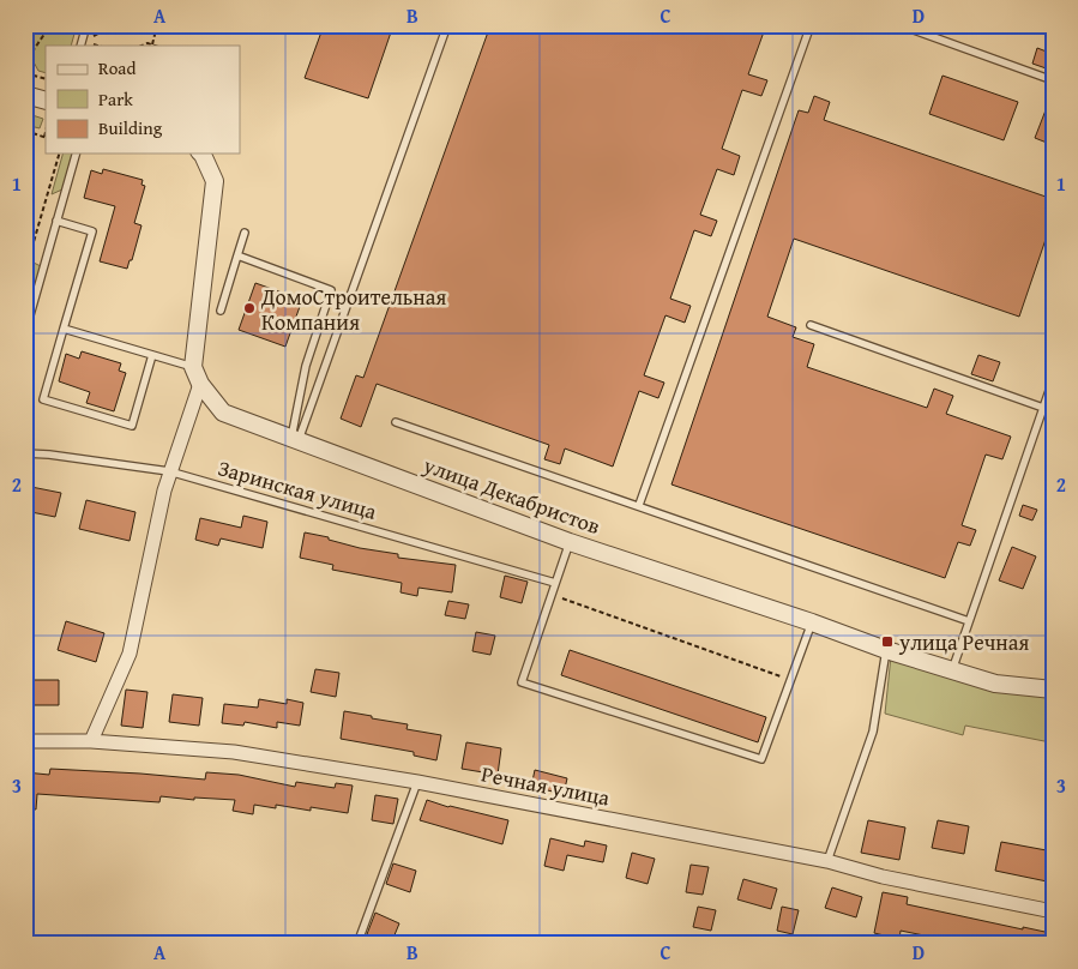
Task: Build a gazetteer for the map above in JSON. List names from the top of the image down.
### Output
{
  "streets": {
    "street": ["улица Декабристов", "Речная улица"],
    "lane": ["Заринская улица"]
  },
  "places": {
    "other": ["ДомоСтроительная Компания"],
    "transit": ["улица Речная"]
  },
  "legend": ["Road", "Park", "Building"],
  "grid": {
    "columns": [
      "A",
      "B",
      "C",
      "D"
    ],
    "rows": ["1", "2", "3"]
  }
}
